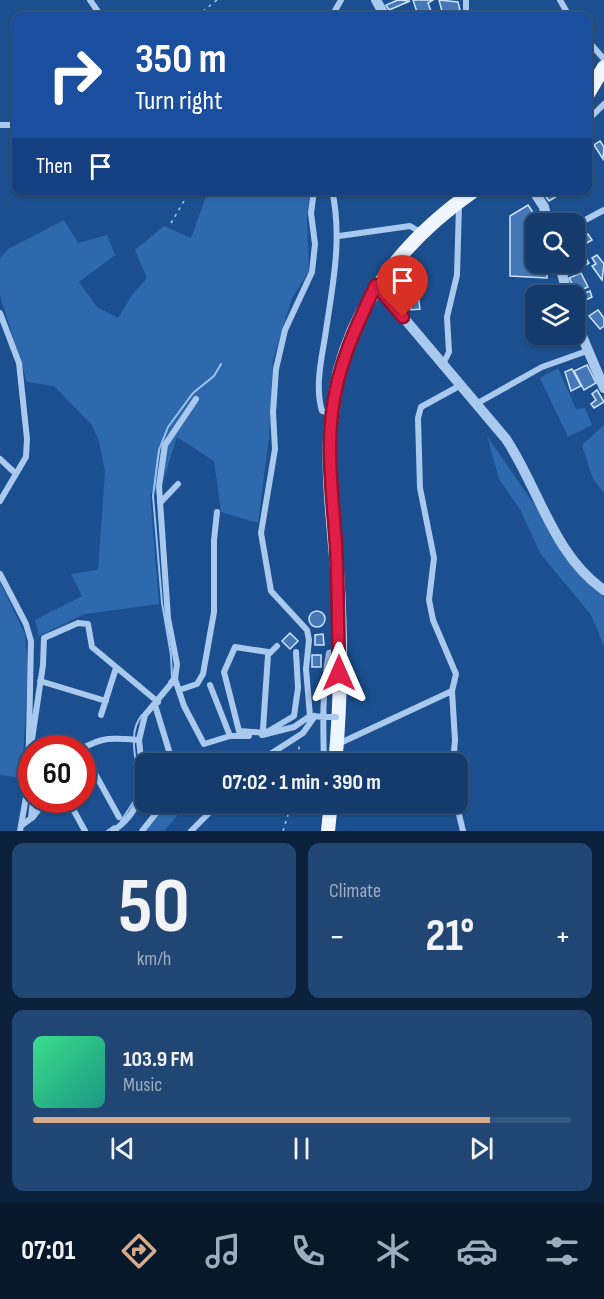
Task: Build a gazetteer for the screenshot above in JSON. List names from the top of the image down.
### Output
{
  "page": {
    "turn": ["350 m", "Turn right"],
    "then": "Then",
    "limit": "60",
    "trip": "07:02 · 1 min · 390 m",
    "tile": [
      ["50", "km/h"],
      "Climate"
    ],
    "heat": ["−", "21°", "+"],
    "song": ["103.9 FM", "Music"],
    "tabs": "07:01"
  }
}
